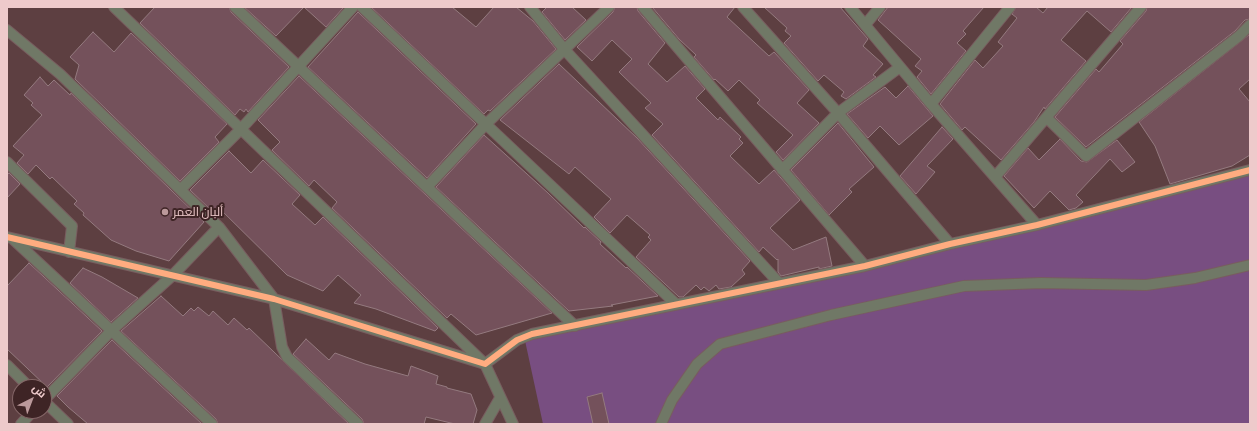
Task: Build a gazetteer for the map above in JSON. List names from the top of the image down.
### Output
{
  "places": ["ألبان العمر"],
  "north": "top right"
}
